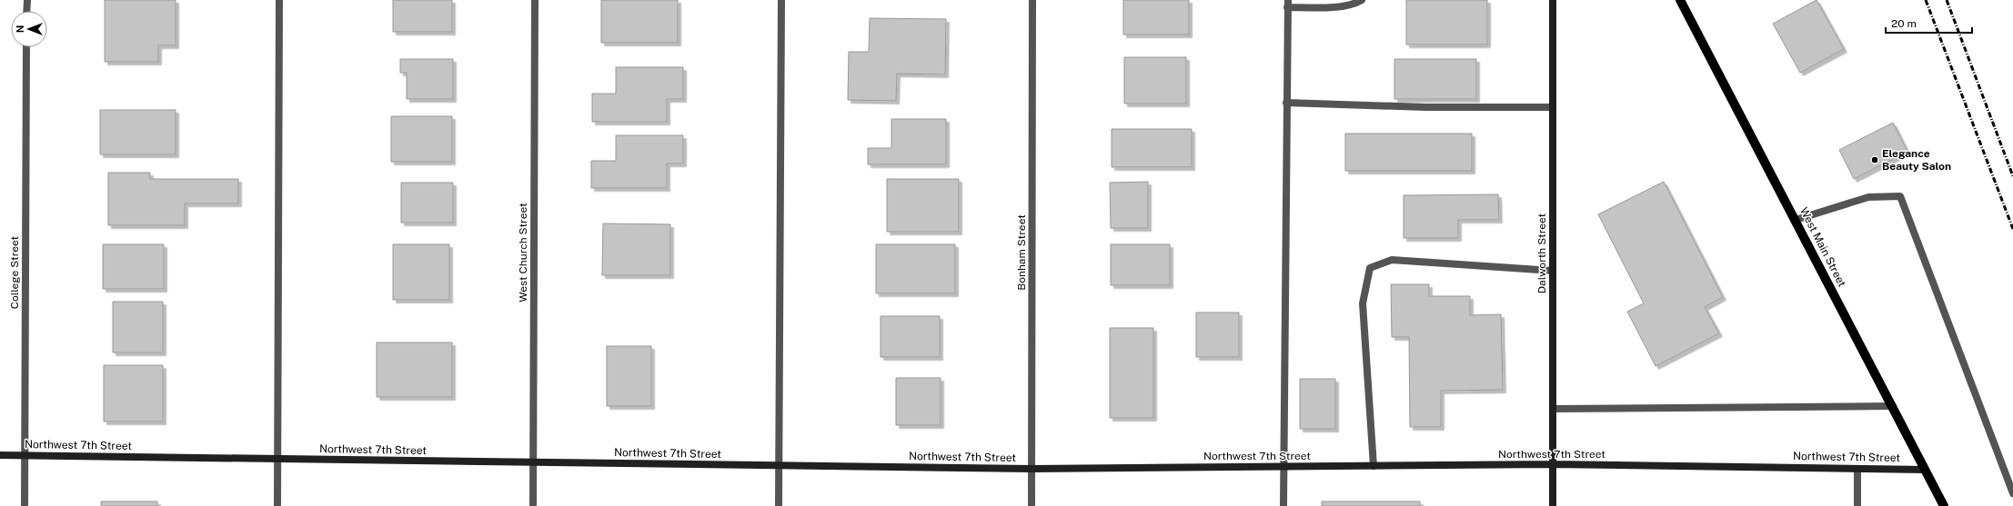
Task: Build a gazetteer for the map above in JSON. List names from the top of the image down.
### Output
{
  "streets": {
    "main road": ["West Main Street"],
    "street": [
      "West Church Street",
      "Bonham Street",
      "Dalworth Street",
      "College Street",
      "Northwest 7th Street"
    ]
  },
  "crossings": [
    ["West Main Street", "Northwest 7th Street"],
    ["West Church Street", "Northwest 7th Street"],
    ["Bonham Street", "Northwest 7th Street"],
    ["Dalworth Street", "Northwest 7th Street"],
    ["College Street", "Northwest 7th Street"]
  ],
  "places": ["Elegance Beauty Salon"],
  "scale_bar": "20 m",
  "north": "left"
}
